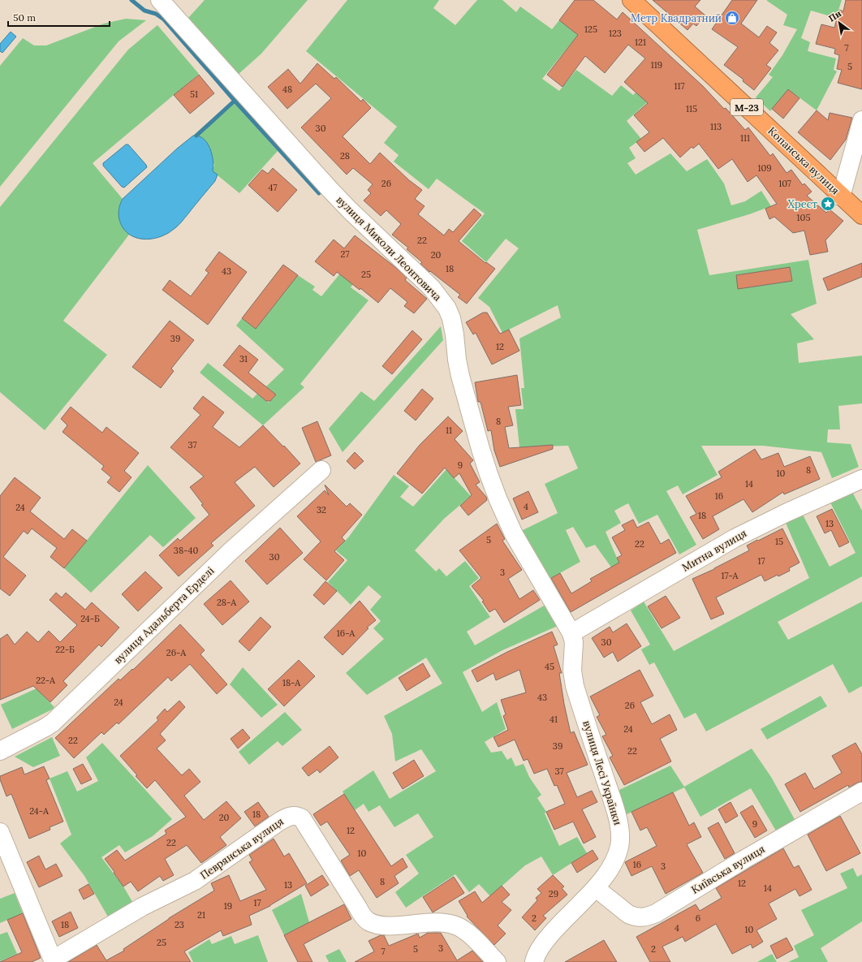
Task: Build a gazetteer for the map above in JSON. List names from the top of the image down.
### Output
{
  "streets": {
    "highway": ["М-23", "Копанська вулиця"],
    "street": [
      "вулиця Миколи Леонтовича",
      "Митна вулиця",
      "вулиця Адальберта Ерделі",
      "вулиця Лесі Українки",
      "Певрянська вулиця",
      "Київська вулиця"
    ]
  },
  "crossings": [
    ["вулиця Миколи Леонтовича", "Митна вулиця"],
    ["вулиця Миколи Леонтовича", "вулиця Лесі Українки"],
    ["Митна вулиця", "вулиця Лесі Українки"],
    ["вулиця Лесі Українки", "Київська вулиця"]
  ],
  "places": {
    "shop": ["Метр Квадратний"],
    "place": ["Хрест"]
  },
  "house_numbers": [
    "125",
    "123",
    "121",
    "7",
    "119",
    "5",
    "117",
    "48",
    "51",
    "115",
    "113",
    "30",
    "111",
    "28",
    "109",
    "26",
    "107",
    "47",
    "105",
    "22",
    "27",
    "20",
    "18",
    "43",
    "25",
    "39",
    "12",
    "31",
    "8",
    "11",
    "37",
    "9",
    "8",
    "10",
    "14",
    "16",
    "4",
    "24",
    "32",
    "18",
    "13",
    "5",
    "15",
    "22",
    "38-40",
    "30",
    "17",
    "3",
    "17-А",
    "28-А",
    "24-Б",
    "16-А",
    "30",
    "22-Б",
    "26-А",
    "45",
    "22-А",
    "18-А",
    "43",
    "24",
    "26",
    "41",
    "24",
    "22",
    "39",
    "22",
    "37",
    "24-А",
    "18",
    "20",
    "9",
    "12",
    "22",
    "10",
    "16",
    "3",
    "8",
    "12",
    "13",
    "14",
    "29",
    "17",
    "19",
    "21",
    "2",
    "6",
    "18",
    "23",
    "4",
    "10",
    "25",
    "3",
    "5",
    "2",
    "7"
  ],
  "scale_bar": "50 m",
  "north": "top left"
}
